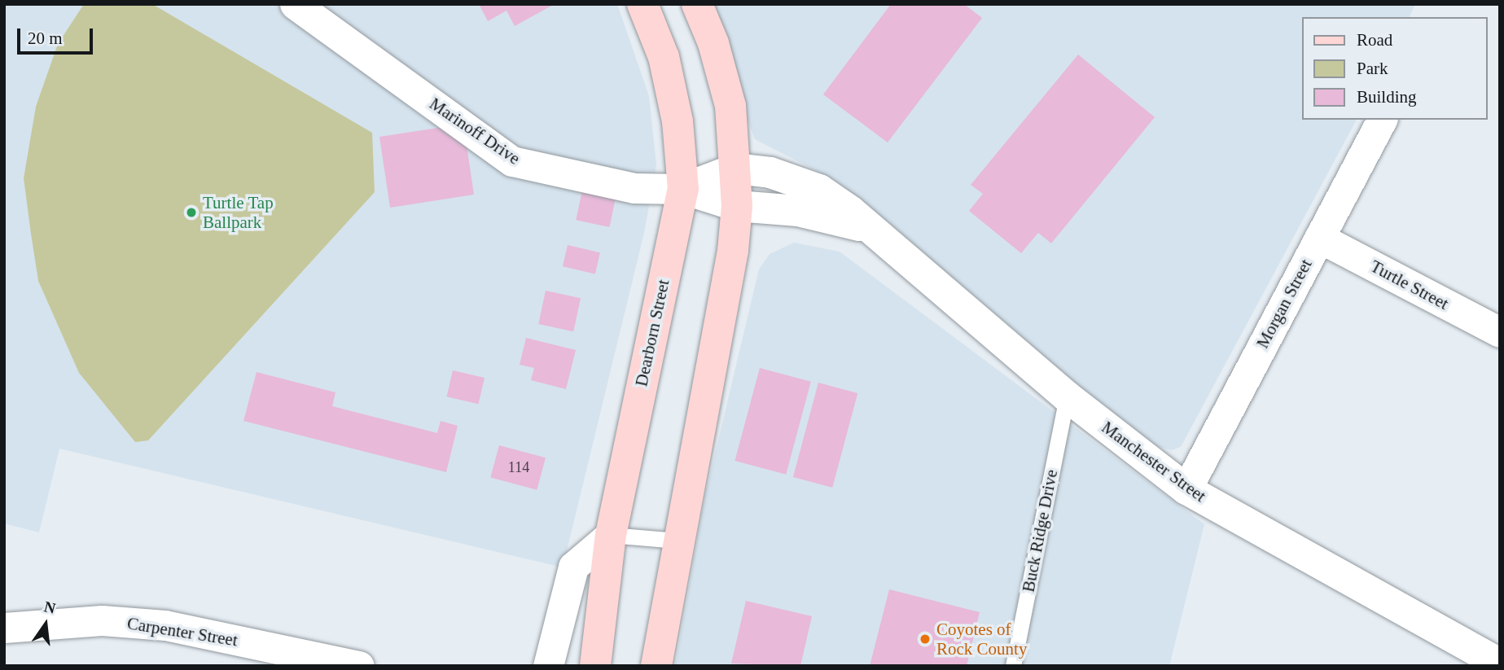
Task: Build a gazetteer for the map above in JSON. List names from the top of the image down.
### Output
{
  "streets": {
    "main road": ["Dearborn Street"],
    "street": [
      "Marinoff Drive",
      "Turtle Street",
      "Morgan Street",
      "Manchester Street",
      "Carpenter Street"
    ],
    "lane": ["Buck Ridge Drive"]
  },
  "crossings": [
    ["Marinoff Drive", "Dearborn Street"],
    ["Marinoff Drive", "Manchester Street"],
    ["Turtle Street", "Morgan Street"],
    ["Morgan Street", "Manchester Street"],
    ["Dearborn Street", "Manchester Street"],
    ["Manchester Street", "Buck Ridge Drive"]
  ],
  "places": ["Turtle Tap Ballpark", "Coyotes of Rock County"],
  "house_numbers": ["114"],
  "legend": ["Road", "Park", "Building"],
  "scale_bar": "20 m",
  "north": "top"
}
